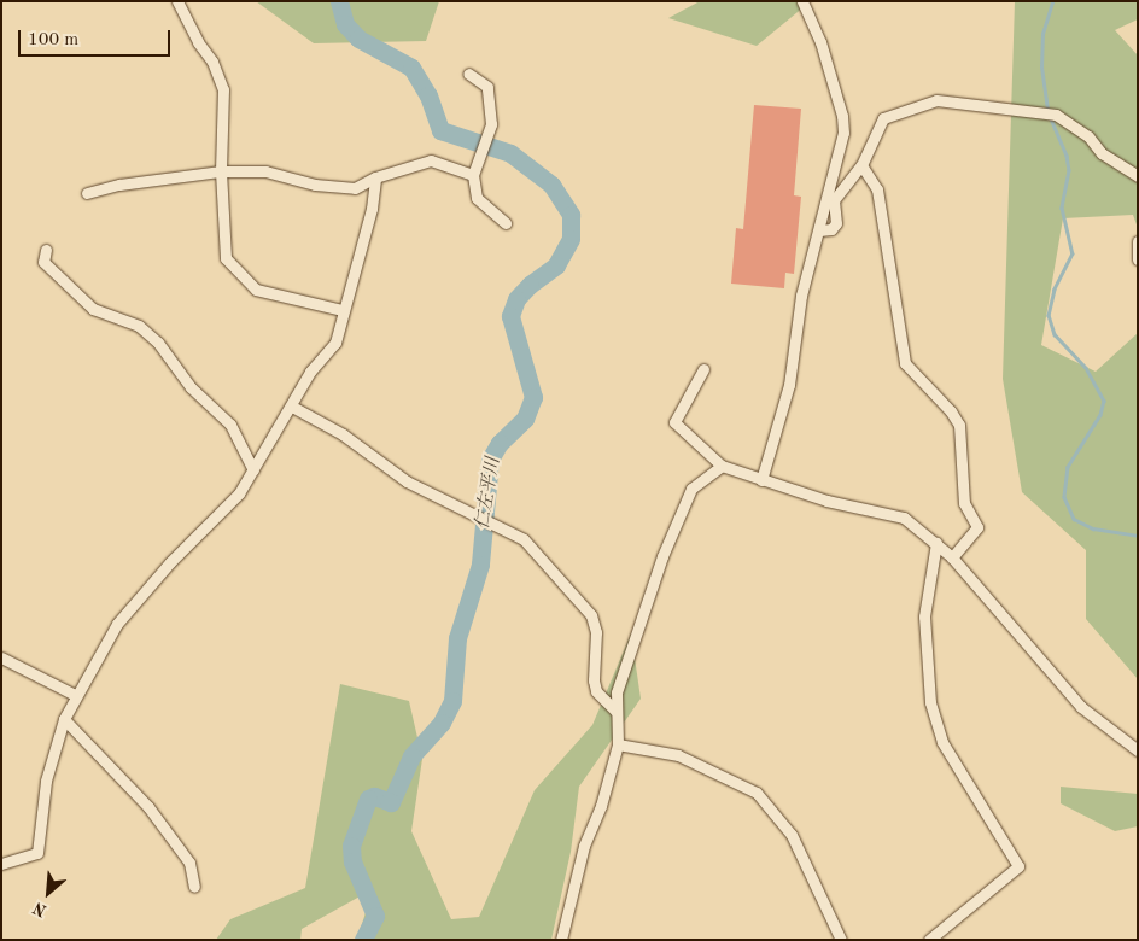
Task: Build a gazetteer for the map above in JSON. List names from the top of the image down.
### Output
{
  "water": ["仁左平川"],
  "scale_bar": "100 m",
  "north": "bottom left"
}
